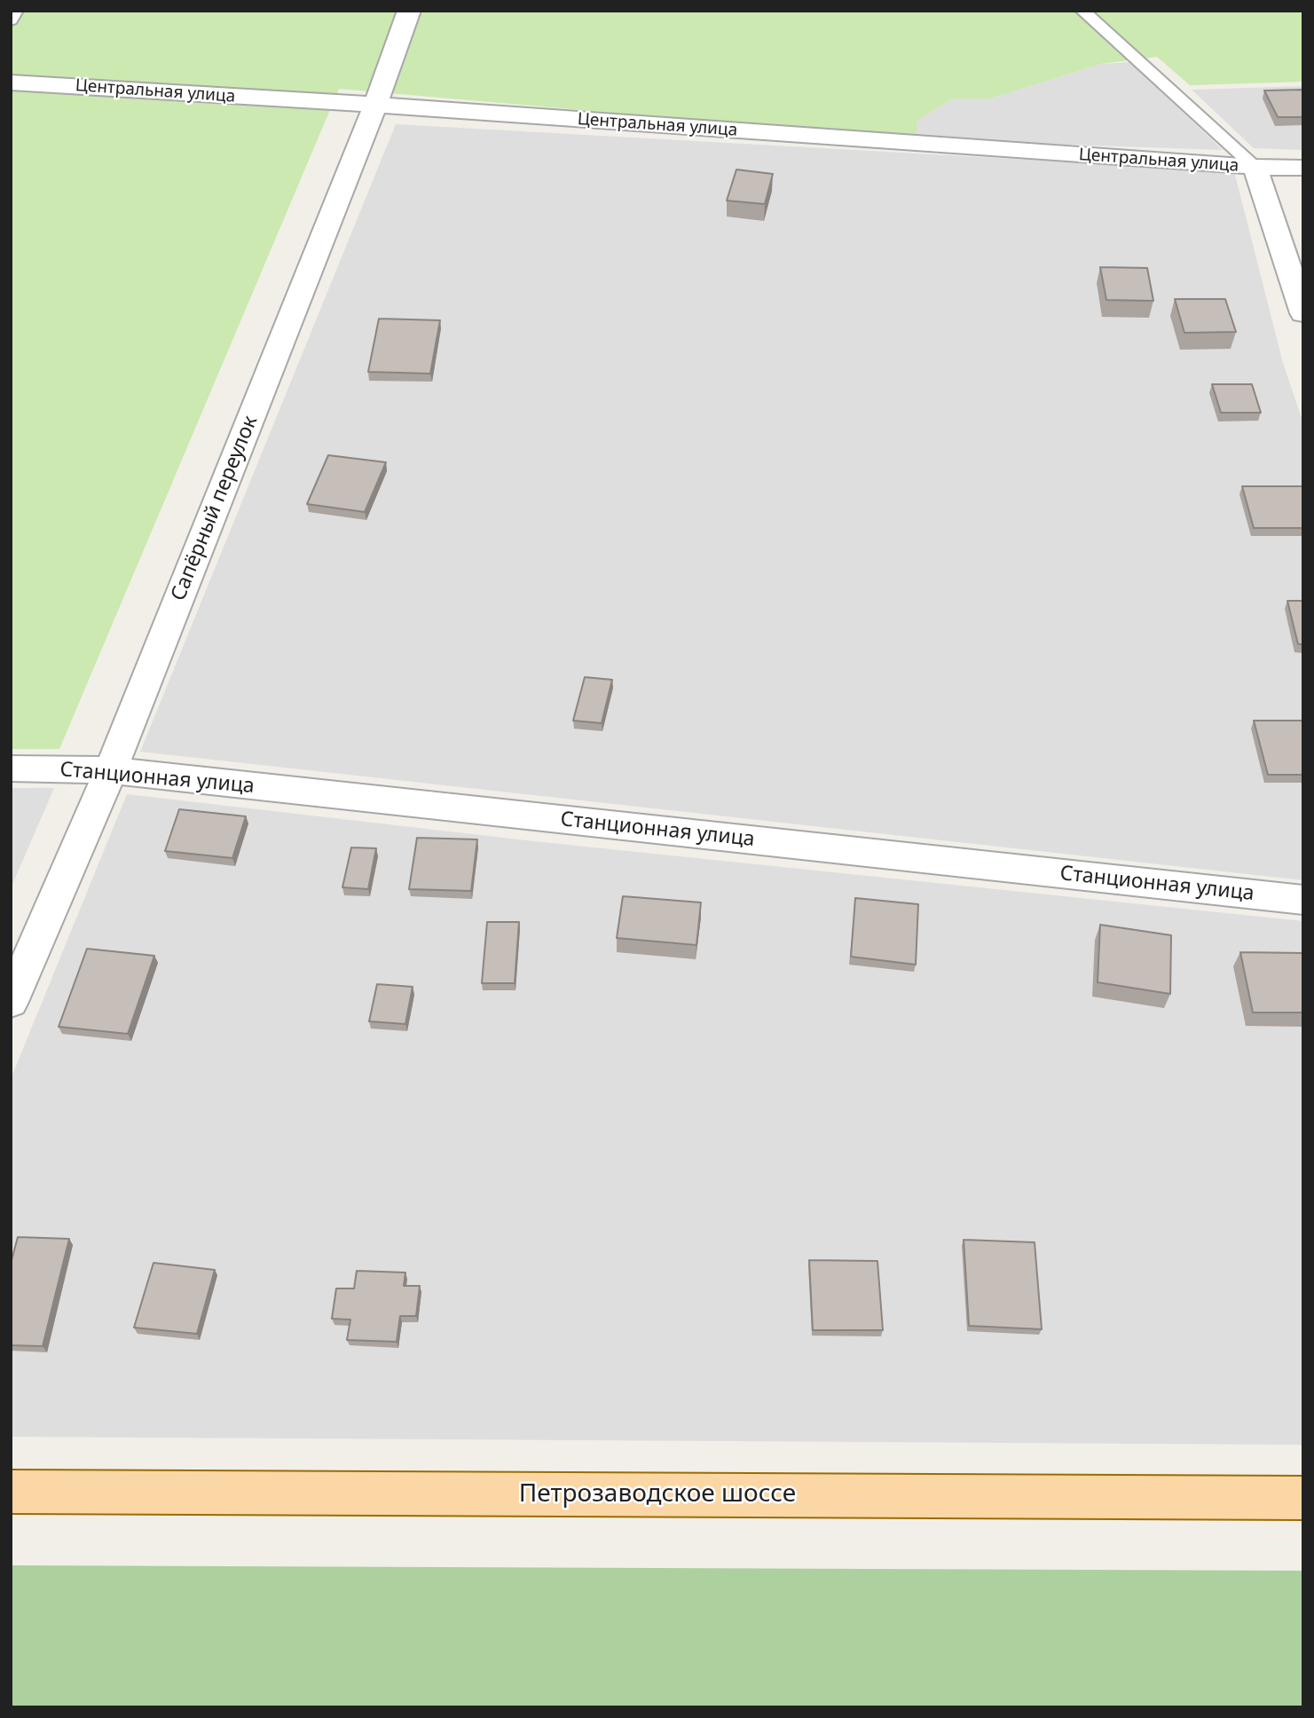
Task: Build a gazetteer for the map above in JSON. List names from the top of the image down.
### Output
{
  "streets": {
    "main road": ["Петрозаводское шоссе"],
    "street": ["Центральная улица", "Сапёрный переулок", "Станционная улица"]
  },
  "crossings": [
    ["Центральная улица", "Сапёрный переулок"],
    ["Сапёрный переулок", "Станционная улица"]
  ]
}
